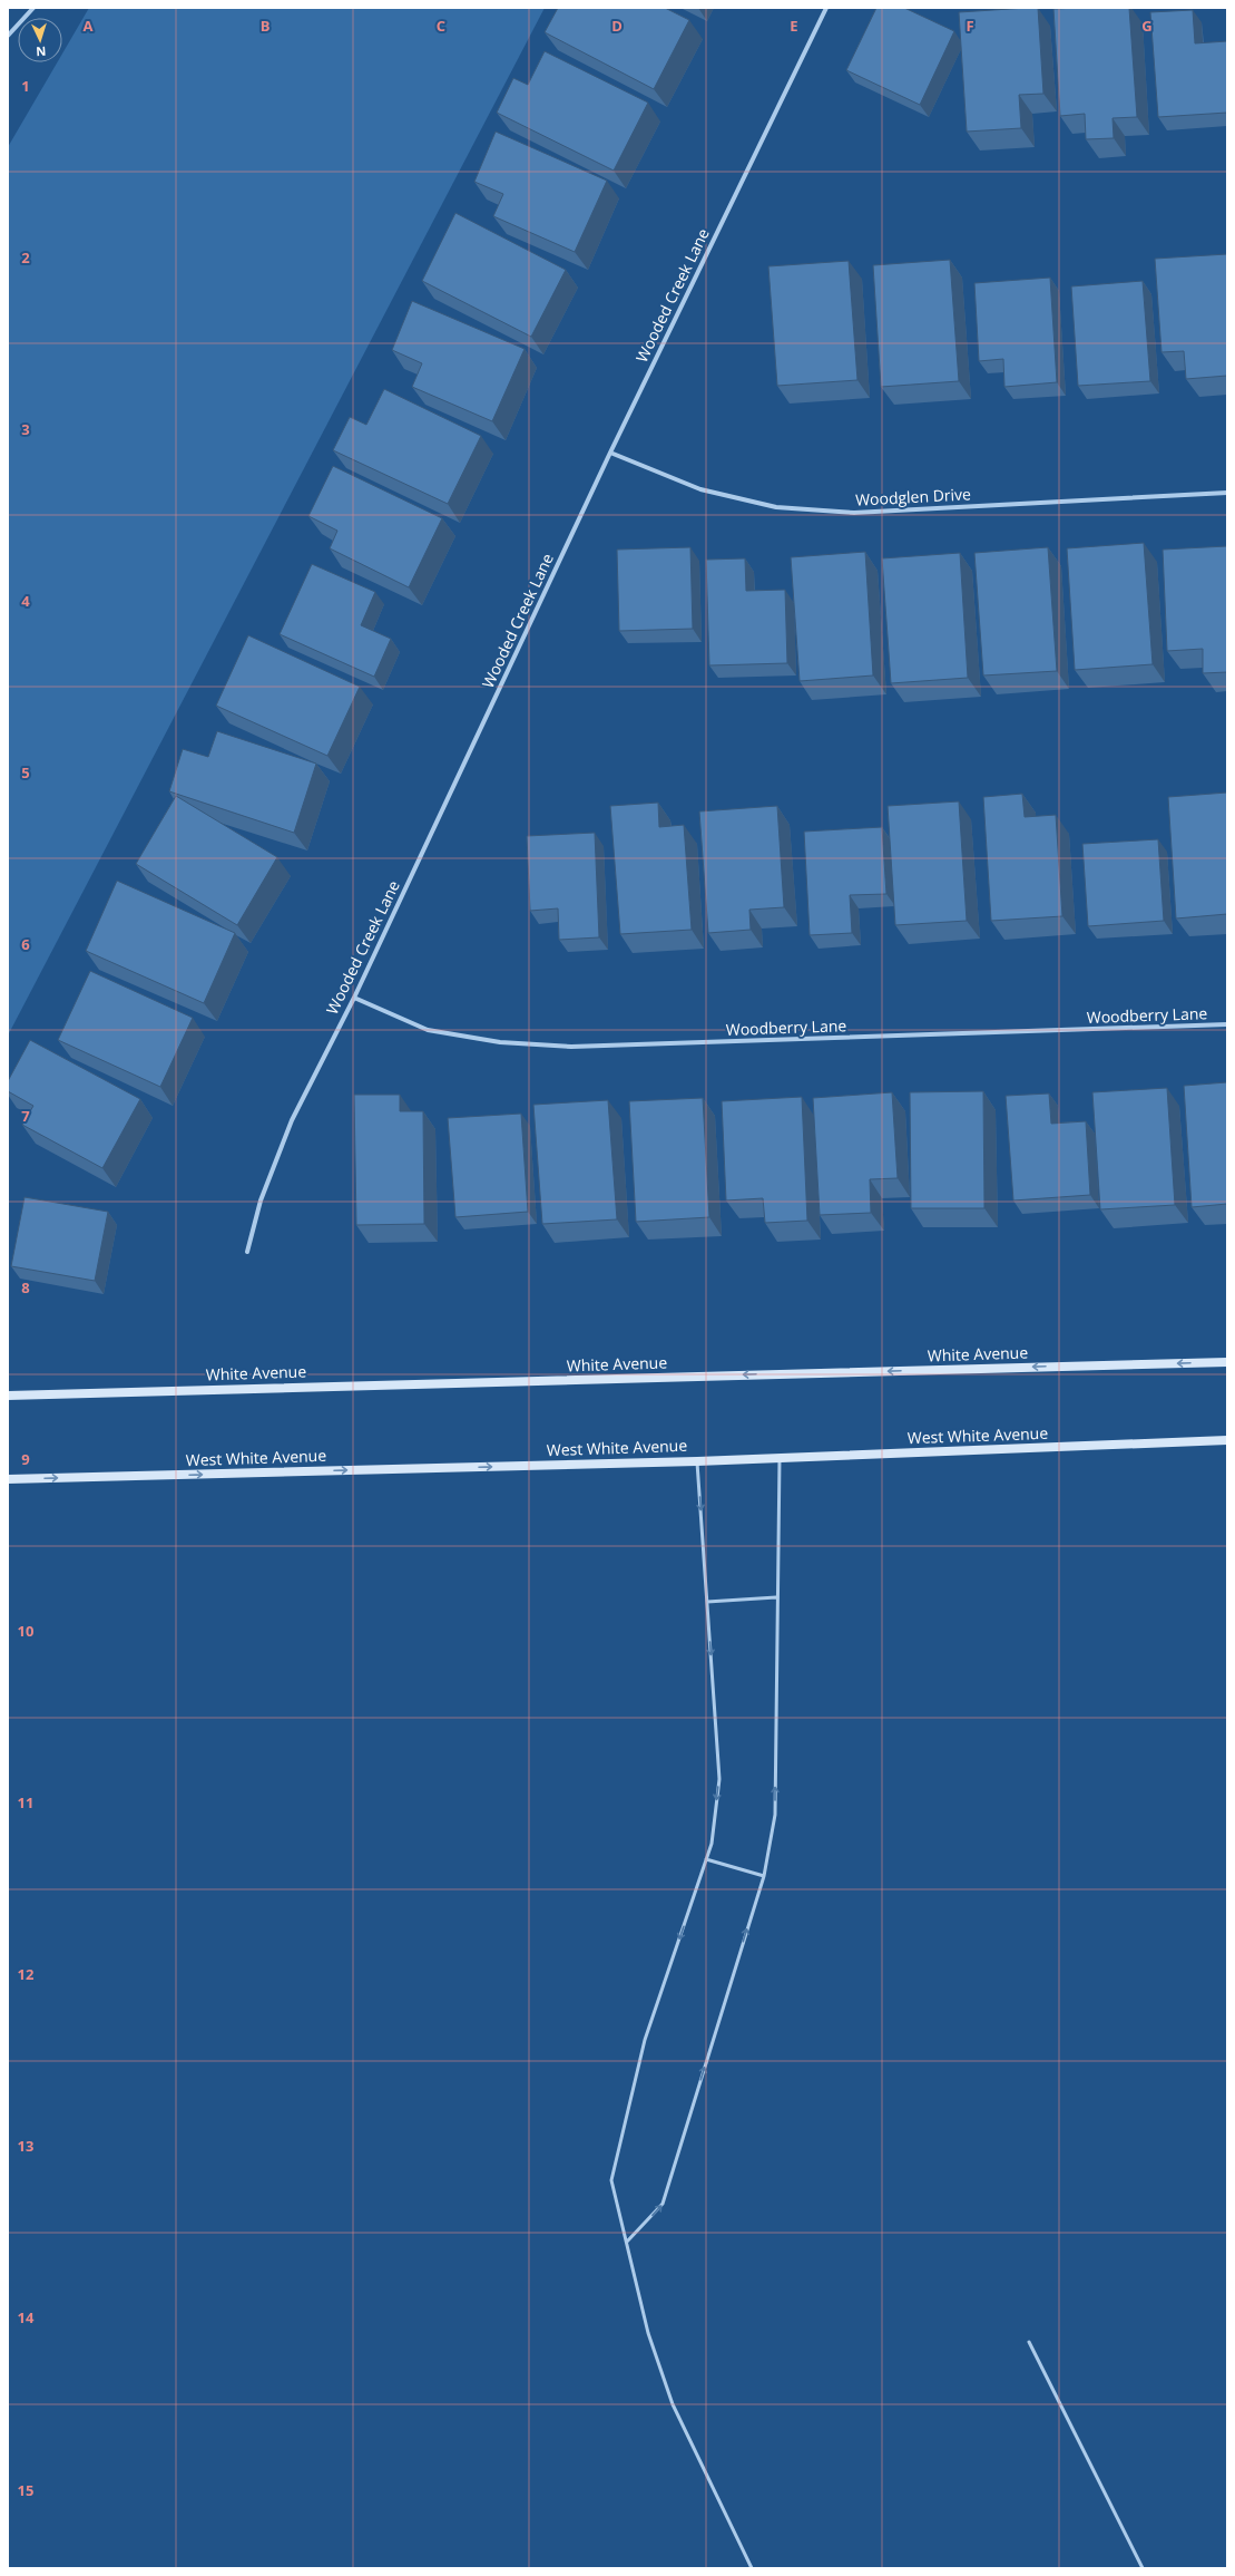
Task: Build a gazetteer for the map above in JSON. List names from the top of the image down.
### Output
{
  "streets": {
    "main road": ["White Avenue", "West White Avenue"],
    "street": ["Wooded Creek Lane", "Woodglen Drive", "Woodberry Lane"]
  },
  "crossings": [
    ["Wooded Creek Lane", "Woodglen Drive"],
    ["Wooded Creek Lane", "Woodberry Lane"]
  ],
  "one_way": ["White Avenue", "West White Avenue"],
  "north": "bottom",
  "grid": {
    "columns": [
      "A",
      "B",
      "C",
      "D",
      "E",
      "F",
      "G"
    ],
    "rows": [
      "1",
      "2",
      "3",
      "4",
      "5",
      "6",
      "7",
      "8",
      "9",
      "10",
      "11",
      "12",
      "13",
      "14",
      "15"
    ]
  }
}
